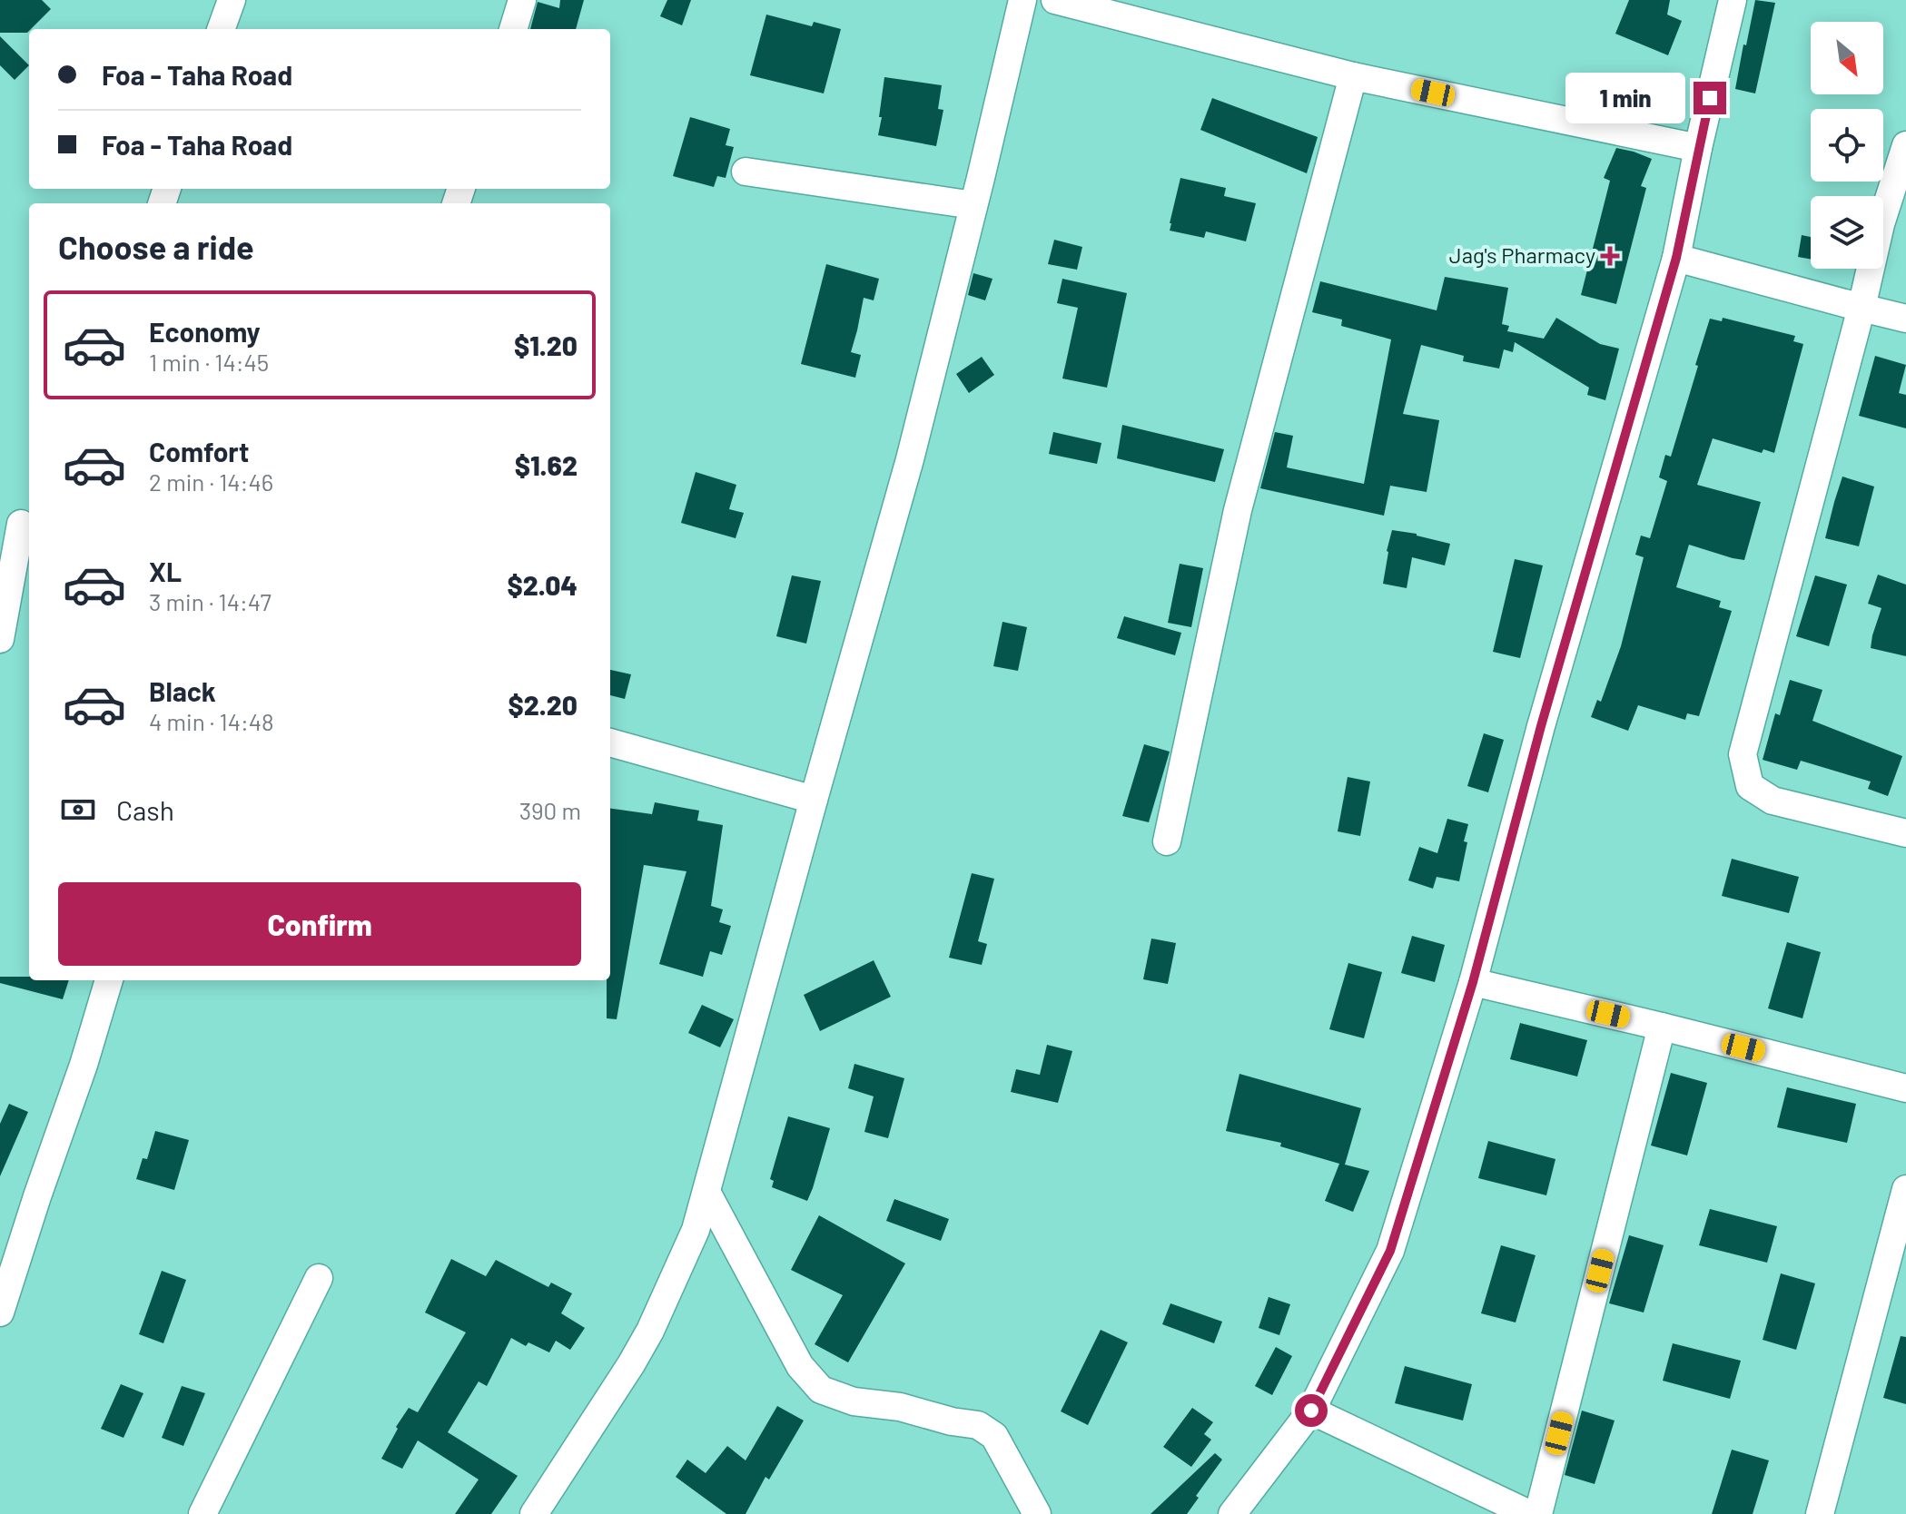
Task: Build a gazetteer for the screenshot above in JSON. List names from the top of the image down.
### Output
{
  "places": {
    "health": ["Jag's Pharmacy"]
  },
  "north": "bottom right",
  "page": {
    "banner": ["Foa - Taha Road", "Foa - Taha Road"],
    "bubble": "1 min",
    "heading": "Choose a ride",
    "list": [
      {
        "name": "Economy",
        "note": "1 min · 14:45",
        "value": "$1.20"
      },
      {
        "name": "Comfort",
        "note": "2 min · 14:46",
        "value": "$1.62"
      },
      {
        "name": "XL",
        "note": "3 min · 14:47",
        "value": "$2.04"
      },
      {
        "name": "Black",
        "note": "4 min · 14:48",
        "value": "$2.20"
      }
    ],
    "pay": ["Cash", "390 m"],
    "buttons": "Confirm"
  }
}
